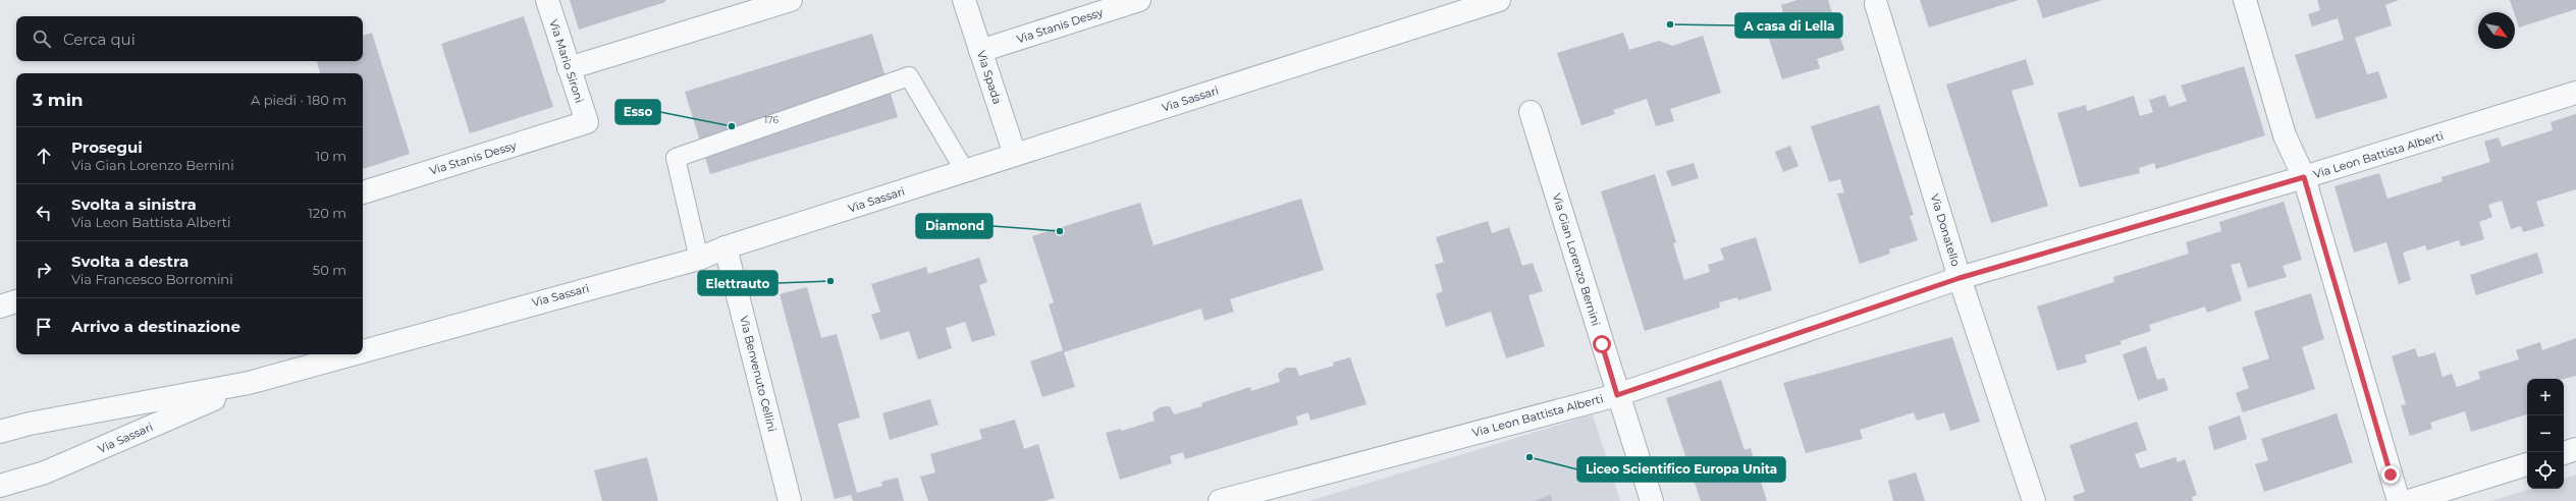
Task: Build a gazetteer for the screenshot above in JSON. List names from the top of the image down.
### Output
{
  "streets": {
    "street": [
      "Via Stanis Dessy",
      "Via Mario Sironi",
      "Via Spada",
      "Via Sassari",
      "Via Leon Battista Alberti",
      "Via Donatello",
      "Via Gian Lorenzo Bernini",
      "Via Benvenuto Cellini"
    ]
  },
  "crossings": [
    ["Via Stanis Dessy", "Via Mario Sironi"],
    ["Via Stanis Dessy", "Via Spada"],
    ["Via Spada", "Via Sassari"],
    ["Via Sassari", "Via Benvenuto Cellini"],
    ["Via Leon Battista Alberti", "Via Donatello"],
    ["Via Leon Battista Alberti", "Via Gian Lorenzo Bernini"]
  ],
  "places": [
    "A casa di Lella",
    "Esso",
    "Diamond",
    "Elettrauto",
    "Liceo Scientifico Europa Unita"
  ],
  "house_numbers": ["176"],
  "north": "bottom right",
  "page": {
    "search": "Cerca qui",
    "heading": ["3 min", "A piedi · 180 m"],
    "list": [
      ["Prosegui", "Via Gian Lorenzo Bernini", "10 m"],
      ["Svolta a sinistra", "Via Leon Battista Alberti", "120 m"],
      ["Svolta a destra", "Via Francesco Borromini", "50 m"],
      "Arrivo a destinazione"
    ],
    "map_buttons": ["+", "−"]
  }
}
